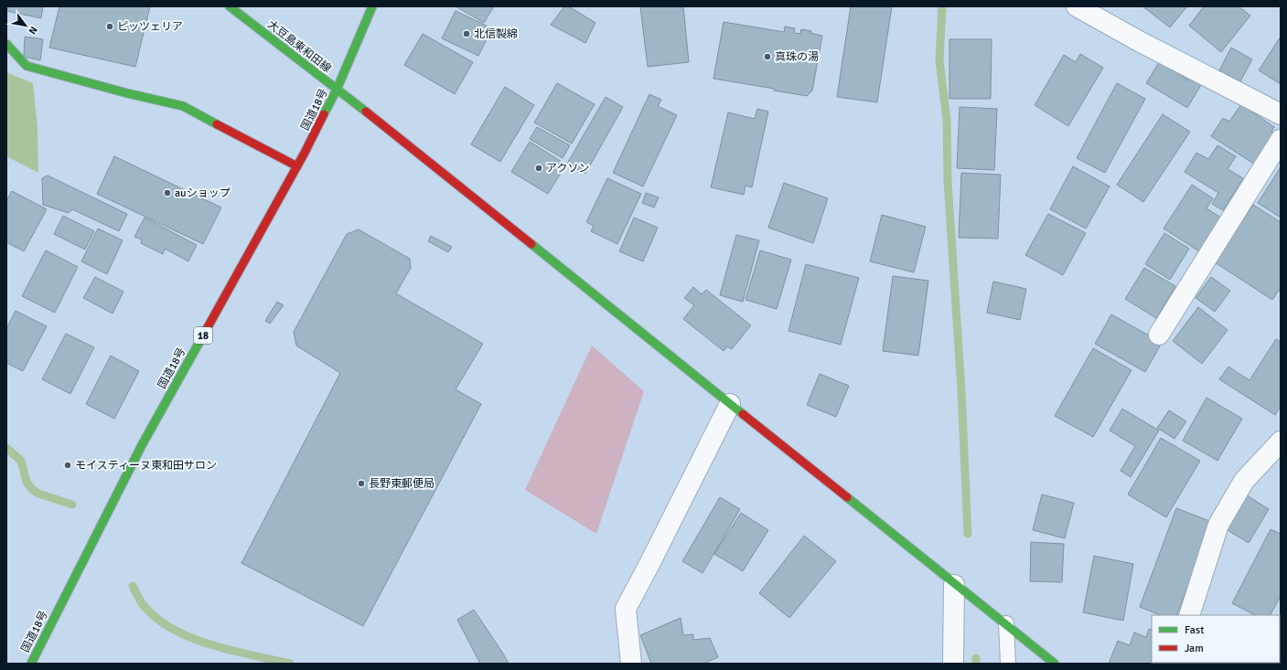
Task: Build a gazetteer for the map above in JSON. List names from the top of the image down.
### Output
{
  "streets": {
    "main road": ["大豆島東和田線", "国道18号", "18"]
  },
  "crossings": [
    ["大豆島東和田線", "国道18号"]
  ],
  "places": [
    "ピッツェリア",
    "北信製綿",
    "真珠の湯",
    "アクソン",
    "auショップ",
    "モイスティーヌ東和田サロン",
    "長野東郵便局"
  ],
  "legend": ["Fast", "Jam"],
  "north": "bottom right"
}
